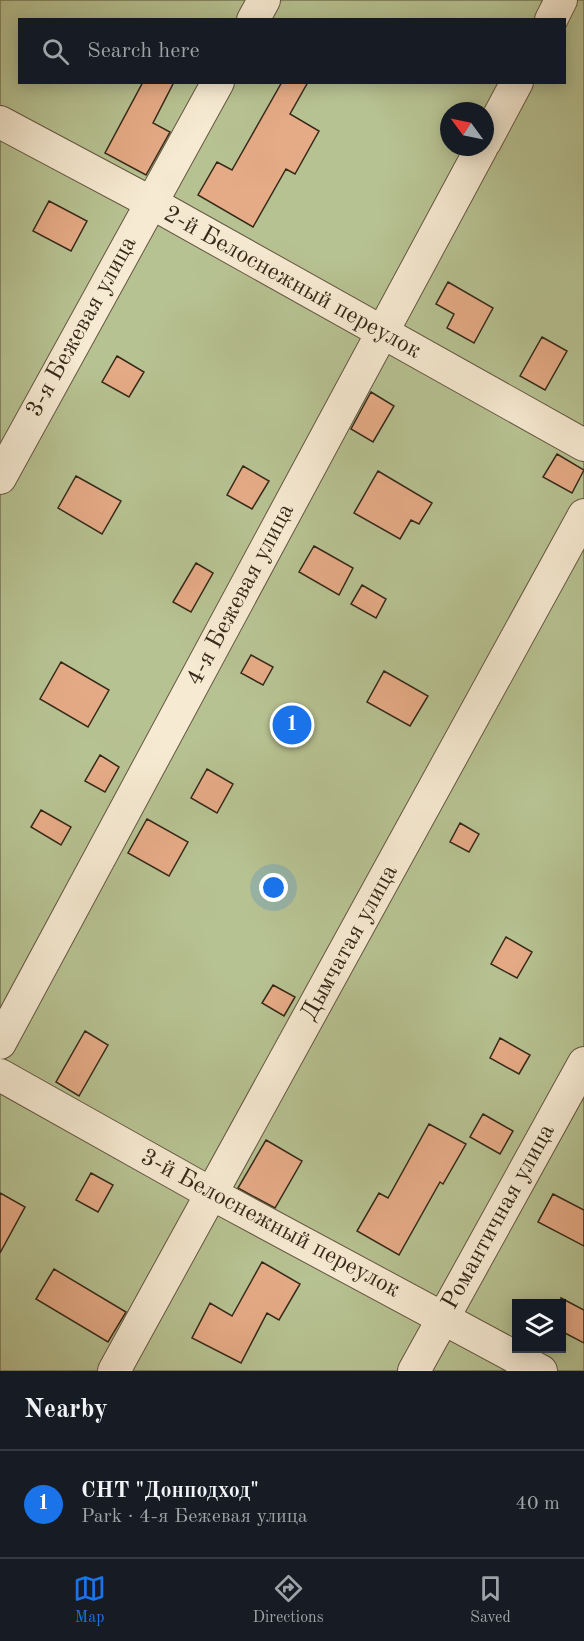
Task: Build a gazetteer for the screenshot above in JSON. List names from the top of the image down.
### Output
{
  "streets": {
    "street": [
      "2-й Белоснежный переулок",
      "3-я Бежевая улица",
      "4-я Бежевая улица",
      "Дымчатая улица",
      "Романтичная улица",
      "3-й Белоснежный переулок"
    ]
  },
  "crossings": [
    ["2-й Белоснежный переулок", "3-я Бежевая улица"],
    ["2-й Белоснежный переулок", "4-я Бежевая улица"],
    ["Дымчатая улица", "3-й Белоснежный переулок"],
    ["Романтичная улица", "3-й Белоснежный переулок"]
  ],
  "north": "top left",
  "page": {
    "search": "Search here",
    "pins": "1",
    "heading": "Nearby",
    "list": [
      {
        "mark": "1",
        "name": "СНТ \"Донподход\"",
        "note": "Park · 4-я Бежевая улица",
        "value": "40 m"
      }
    ],
    "nav": ["Map", "Directions", "Saved"]
  }
}
